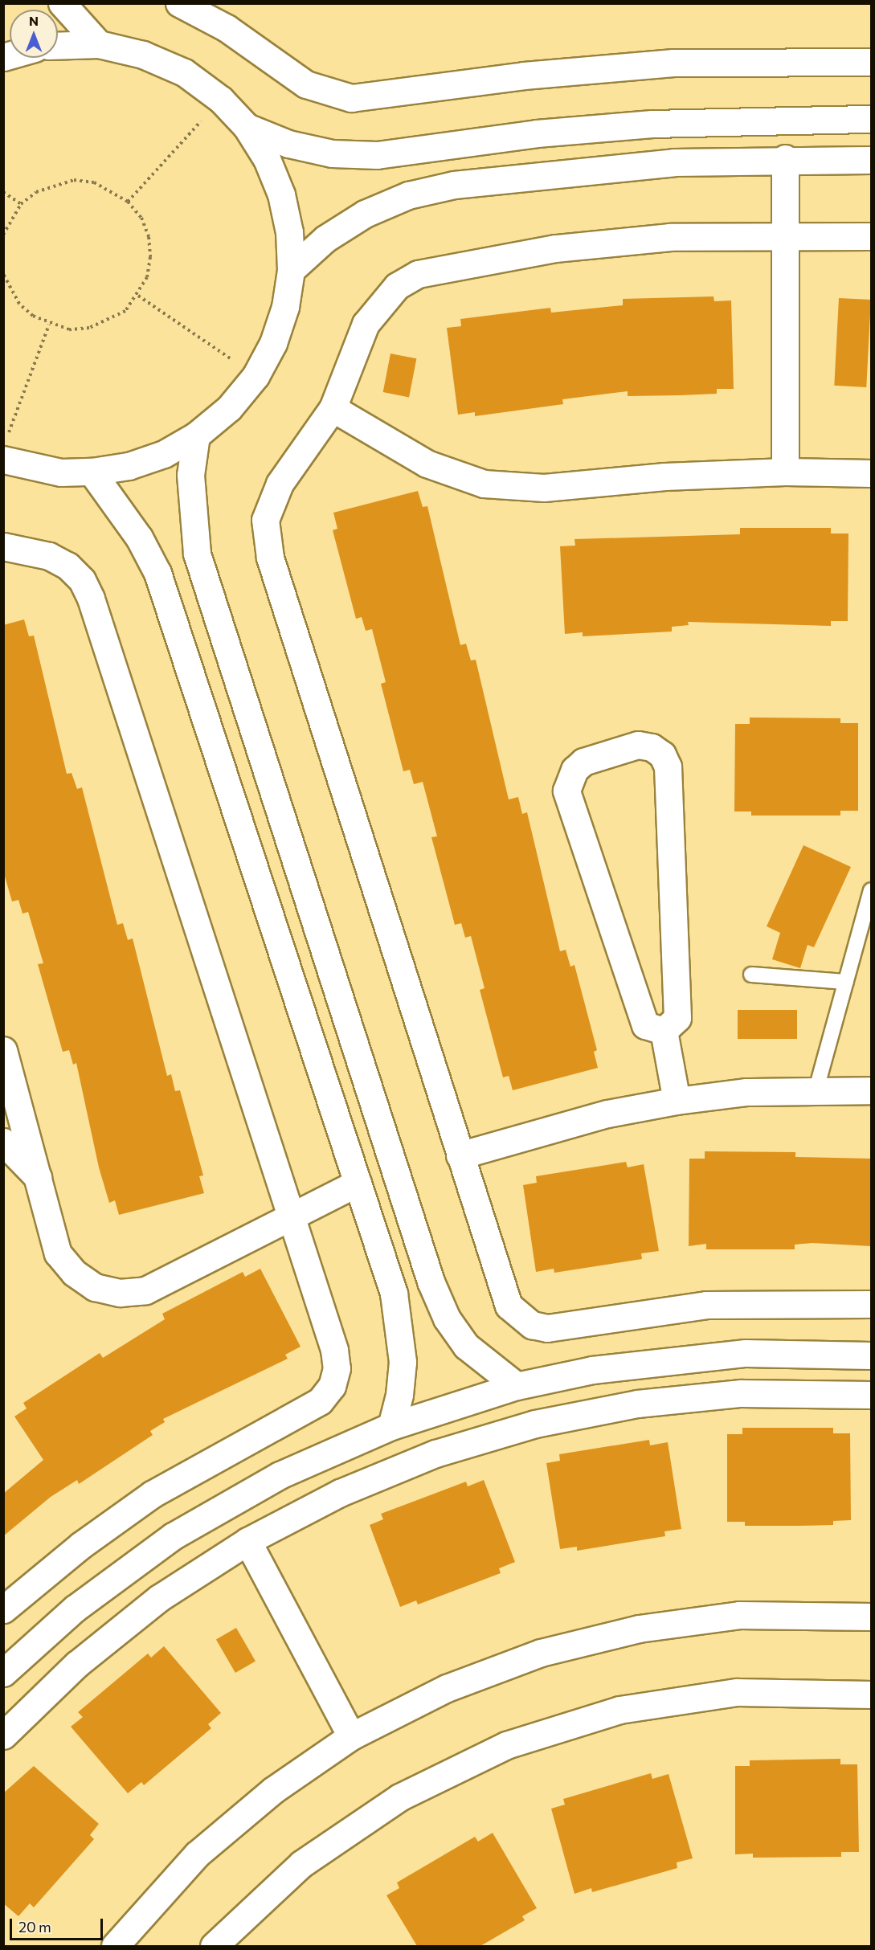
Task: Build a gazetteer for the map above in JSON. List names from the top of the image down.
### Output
{
  "scale_bar": "20 m",
  "north": "top"
}
